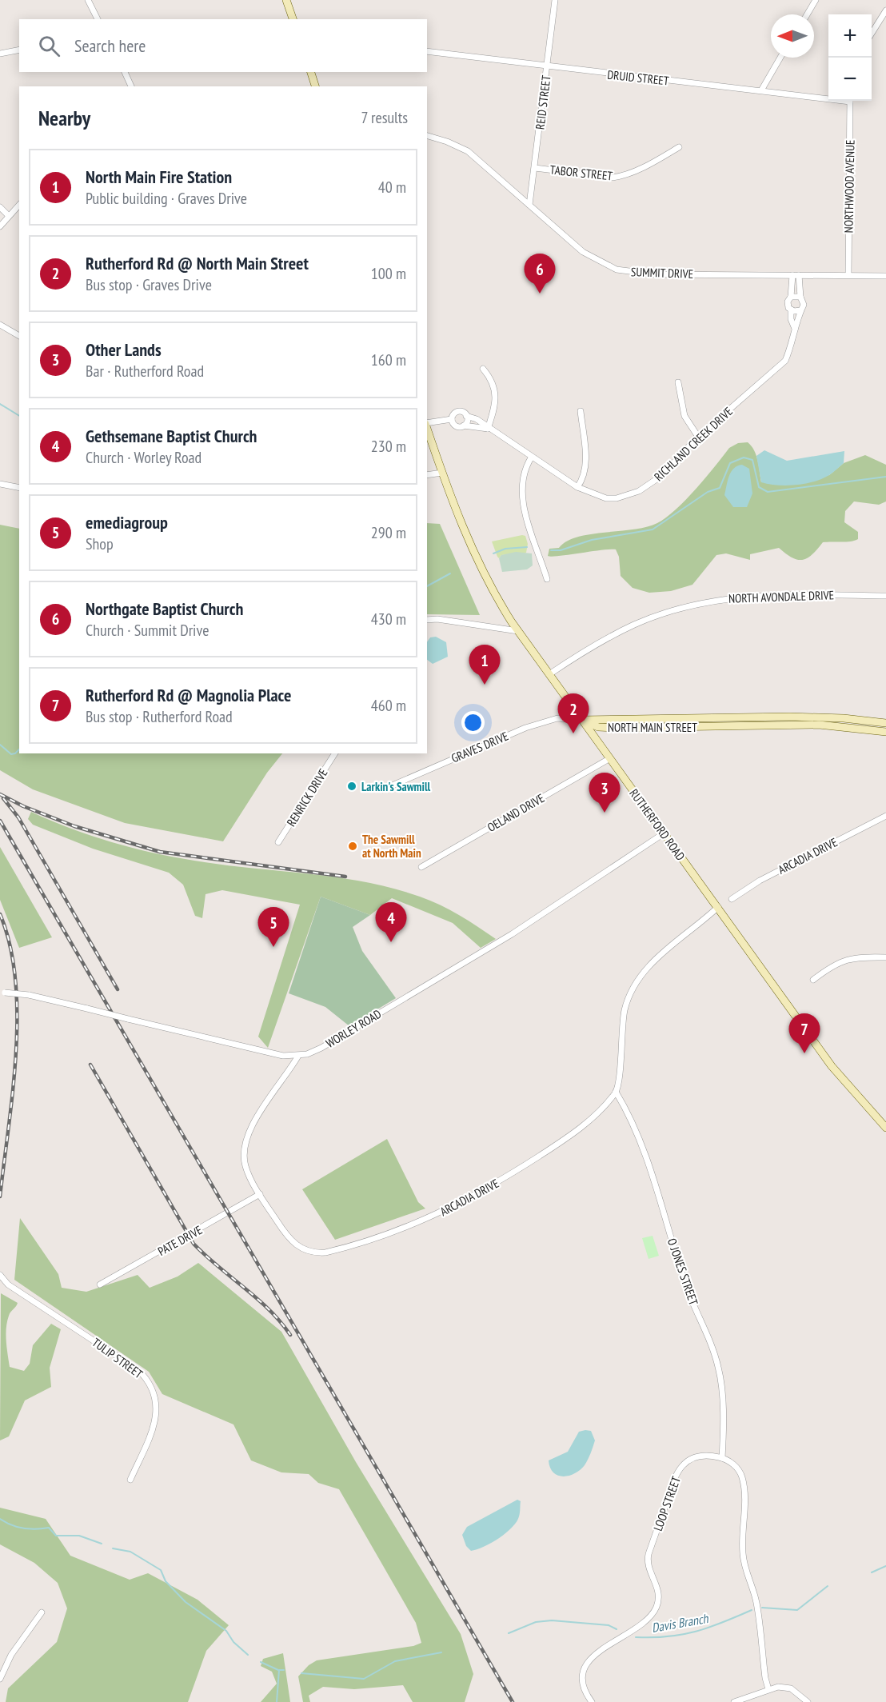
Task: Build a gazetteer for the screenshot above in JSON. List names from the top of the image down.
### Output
{
  "streets": {
    "street": [
      "DRUID STREET",
      "REID STREET",
      "TABOR STREET",
      "NORTHWOOD AVENUE",
      "SUMMIT DRIVE",
      "RICHLAND CREEK DRIVE",
      "NORTH AVONDALE DRIVE",
      "NORTH MAIN STREET",
      "GRAVES DRIVE",
      "RENRICK DRIVE",
      "OELAND DRIVE",
      "RUTHERFORD ROAD",
      "ARCADIA DRIVE",
      "WORLEY ROAD",
      "PATE DRIVE",
      "O JONES STREET",
      "TULIP STREET",
      "LOOP STREET"
    ]
  },
  "crossings": [
    ["DRUID STREET", "REID STREET"],
    ["REID STREET", "TABOR STREET"],
    ["REID STREET", "SUMMIT DRIVE"],
    ["NORTHWOOD AVENUE", "SUMMIT DRIVE"],
    ["SUMMIT DRIVE", "RICHLAND CREEK DRIVE"],
    ["NORTH AVONDALE DRIVE", "RUTHERFORD ROAD"],
    ["NORTH MAIN STREET", "GRAVES DRIVE"],
    ["NORTH MAIN STREET", "RUTHERFORD ROAD"],
    ["GRAVES DRIVE", "RUTHERFORD ROAD"],
    ["OELAND DRIVE", "RUTHERFORD ROAD"],
    ["RUTHERFORD ROAD", "WORLEY ROAD"],
    ["ARCADIA DRIVE", "WORLEY ROAD"],
    ["ARCADIA DRIVE", "PATE DRIVE"],
    ["ARCADIA DRIVE", "O JONES STREET"],
    ["O JONES STREET", "LOOP STREET"]
  ],
  "water": ["Davis Branch"],
  "places": ["Larkin's Sawmill", "The Sawmill at North Main"],
  "north": "left",
  "page": {
    "map_buttons": ["+", "−"],
    "search": "Search here",
    "heading": ["Nearby", "7 results"],
    "list": [
      {
        "mark": "1",
        "name": "North Main Fire Station",
        "note": "Public building · Graves Drive",
        "value": "40 m"
      },
      {
        "mark": "2",
        "name": "Rutherford Rd @ North Main Street",
        "note": "Bus stop · Graves Drive",
        "value": "100 m"
      },
      {
        "mark": "3",
        "name": "Other Lands",
        "note": "Bar · Rutherford Road",
        "value": "160 m"
      },
      {
        "mark": "4",
        "name": "Gethsemane Baptist Church",
        "note": "Church · Worley Road",
        "value": "230 m"
      },
      {
        "mark": "5",
        "name": "emediagroup",
        "note": "Shop",
        "value": "290 m"
      },
      {
        "mark": "6",
        "name": "Northgate Baptist Church",
        "note": "Church · Summit Drive",
        "value": "430 m"
      },
      {
        "mark": "7",
        "name": "Rutherford Rd @ Magnolia Place",
        "note": "Bus stop · Rutherford Road",
        "value": "460 m"
      }
    ],
    "pins": [
      "6",
      "1",
      "2",
      "3",
      "4",
      "5",
      "7"
    ]
  }
}
